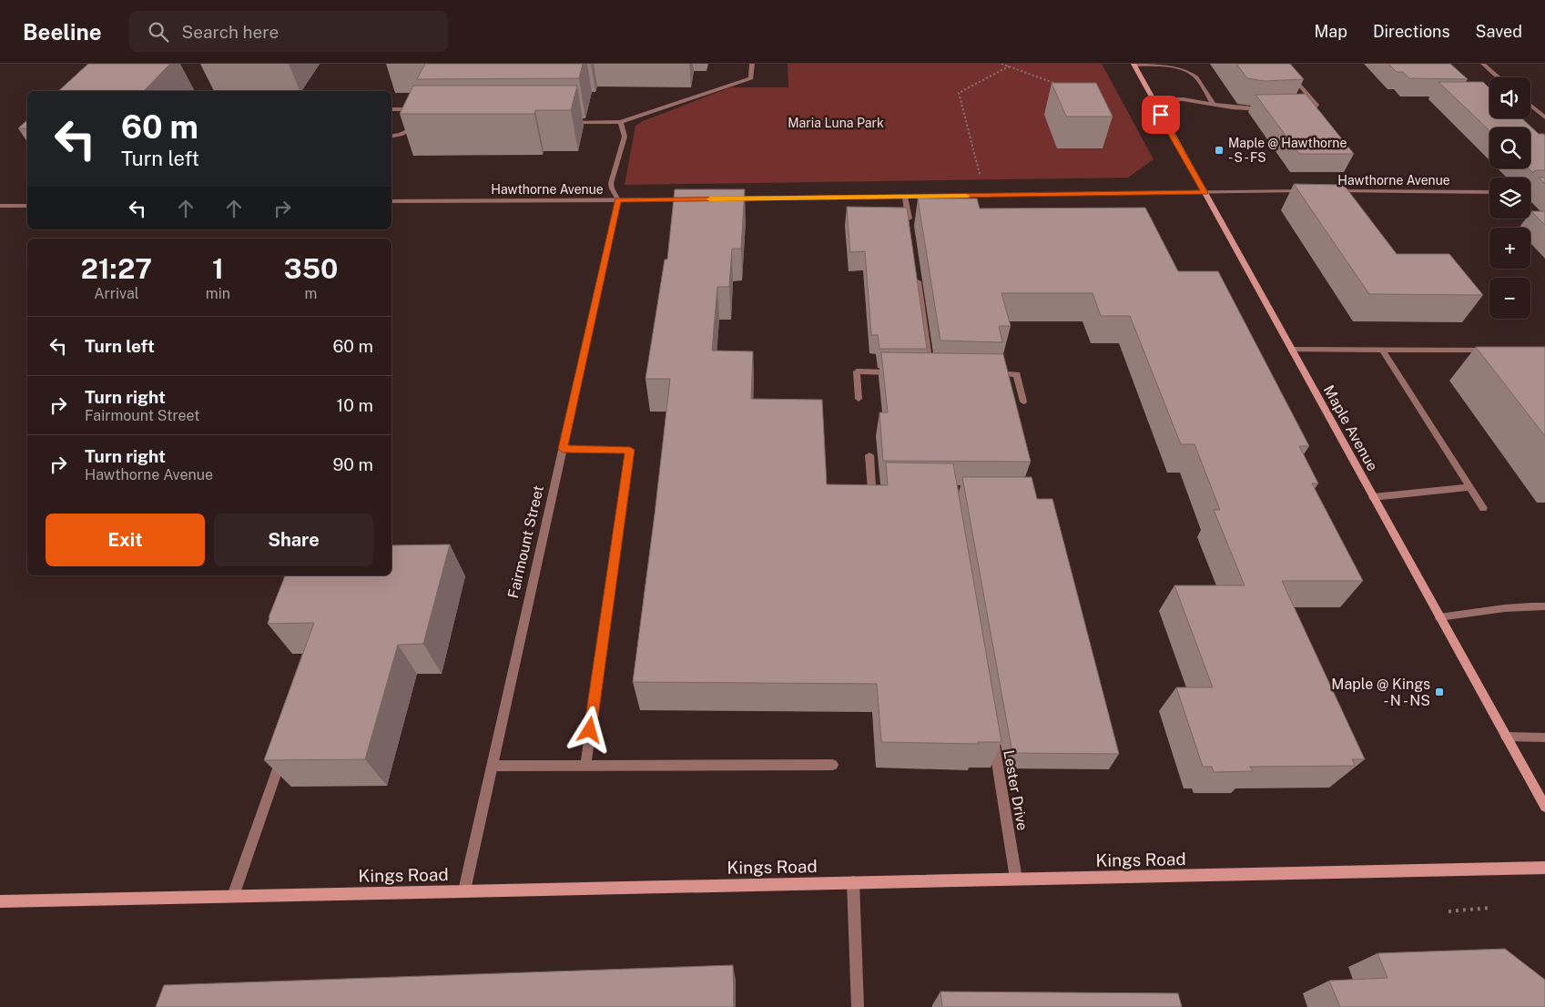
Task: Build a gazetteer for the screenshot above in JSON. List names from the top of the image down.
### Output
{
  "streets": {
    "main road": ["Maple Avenue", "Kings Road"],
    "street": ["Hawthorne Avenue", "Fairmount Street", "Lester Drive"]
  },
  "crossings": [
    ["Hawthorne Avenue", "Fairmount Street"],
    ["Fairmount Street", "Kings Road"],
    ["Lester Drive", "Kings Road"]
  ],
  "parks": ["Maria Luna Park"],
  "places": {
    "transit": ["Maple @ Hawthorne - S - FS", "Maple @ Kings - N - NS"]
  },
  "page": {
    "header": "Beeline",
    "search": "Search here",
    "nav": ["Map", "Directions", "Saved"],
    "map_buttons": ["+", "−"],
    "turn": ["60 m", "Turn left"],
    "eta": [
      "21:27",
      "Arrival",
      "1",
      "min",
      "350",
      "m"
    ],
    "list": [
      {
        "name": "Turn left",
        "value": "60 m"
      },
      {
        "name": "Turn right",
        "note": "Fairmount Street",
        "value": "10 m"
      },
      {
        "name": "Turn right",
        "note": "Hawthorne Avenue",
        "value": "90 m"
      }
    ],
    "buttons": ["Exit", "Share"]
  }
}
